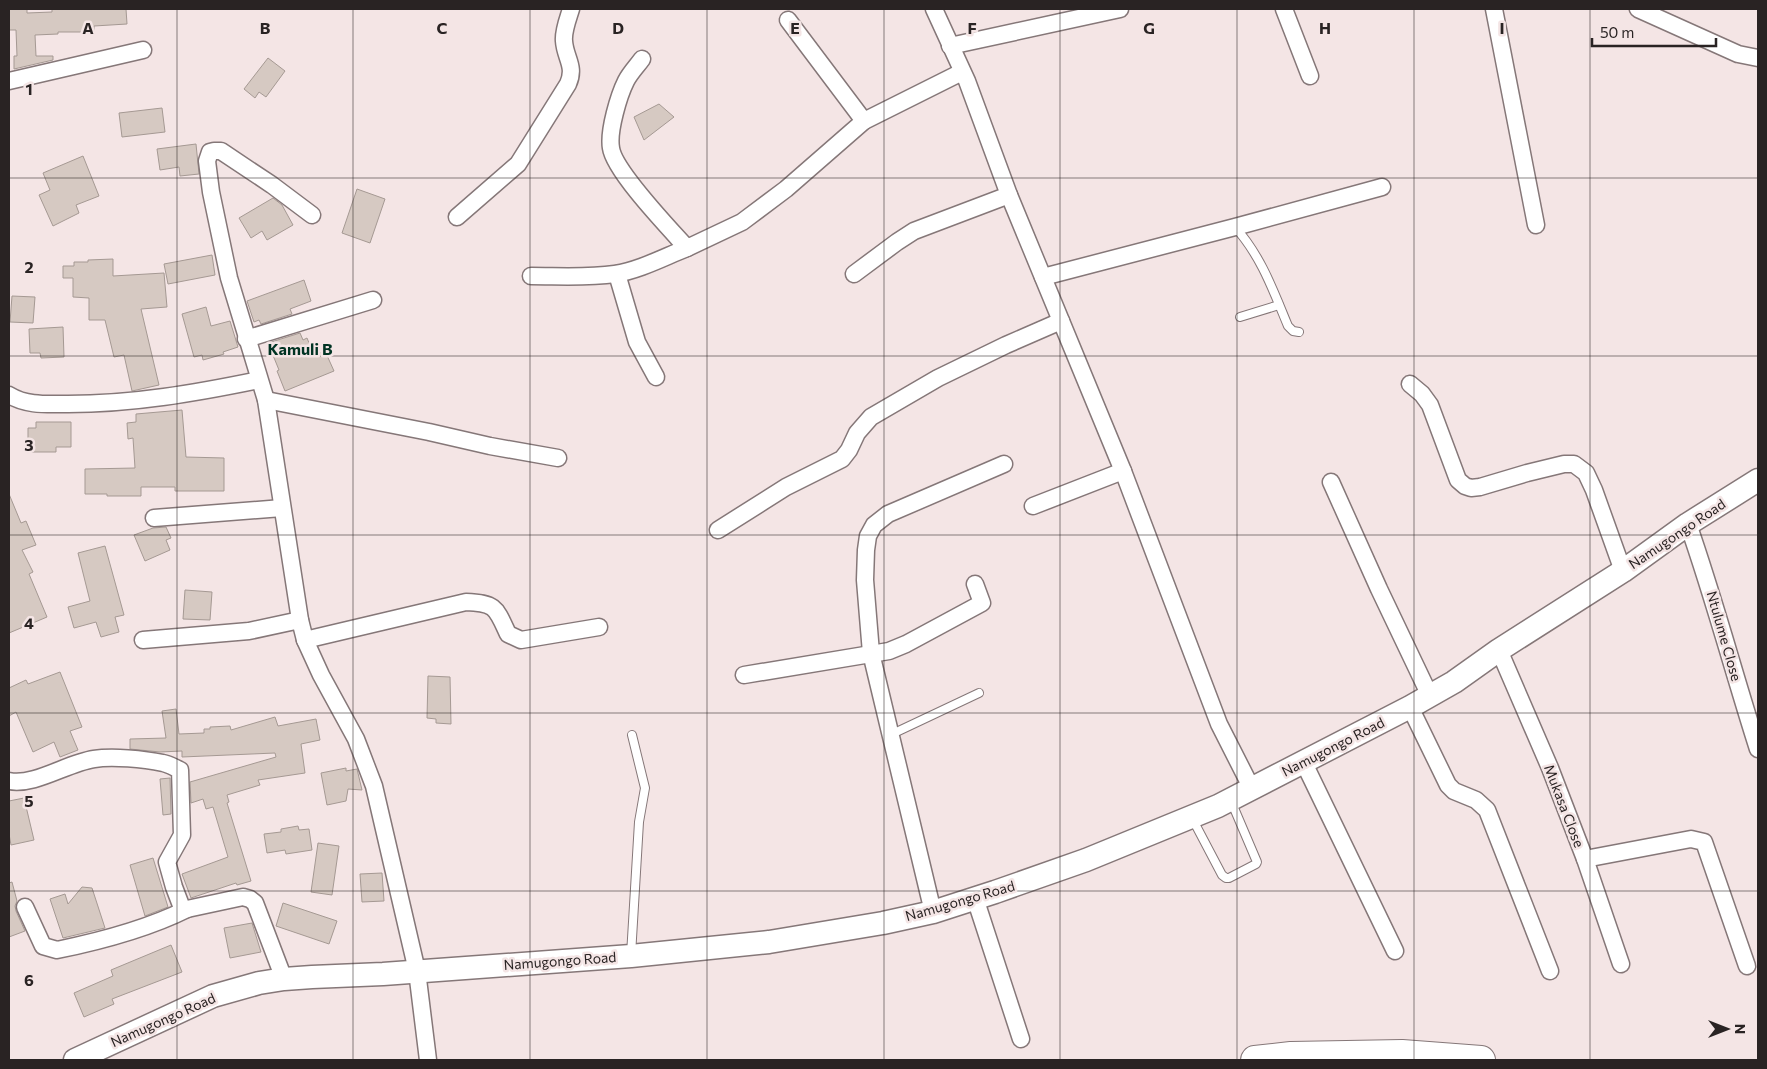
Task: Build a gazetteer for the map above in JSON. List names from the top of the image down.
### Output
{
  "streets": {
    "main road": ["Namugongo Road"],
    "street": ["Ntulume Close", "Mukasa Close"]
  },
  "crossings": [
    ["Namugongo Road", "Ntulume Close"],
    ["Namugongo Road", "Mukasa Close"]
  ],
  "districts": ["Kamuli B"],
  "scale_bar": "50 m",
  "north": "right",
  "grid": {
    "columns": [
      "A",
      "B",
      "C",
      "D",
      "E",
      "F",
      "G",
      "H",
      "I"
    ],
    "rows": [
      "1",
      "2",
      "3",
      "4",
      "5",
      "6"
    ]
  }
}
